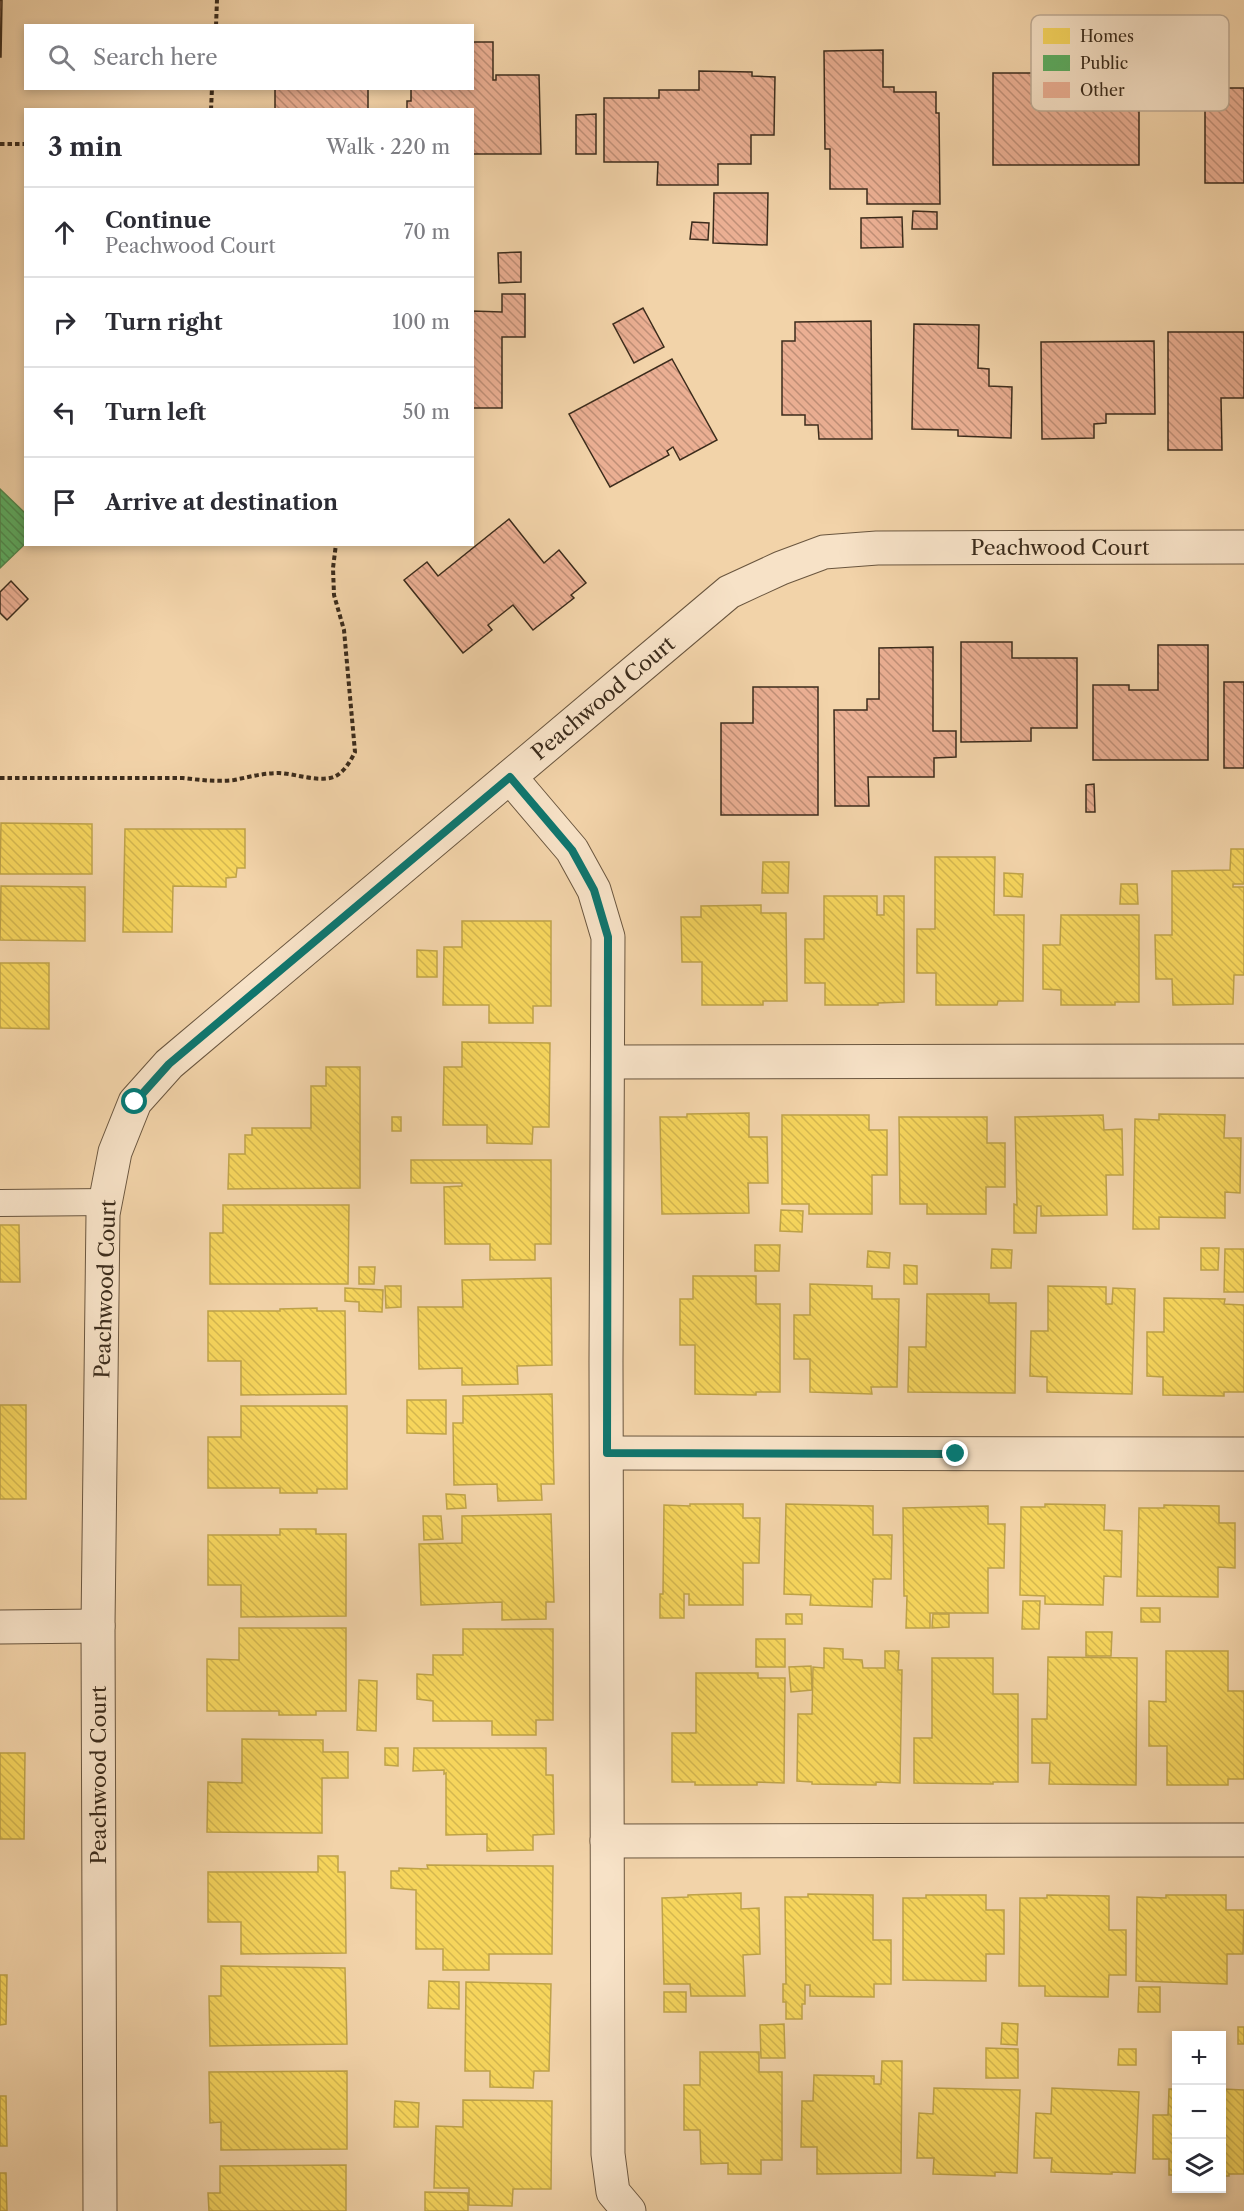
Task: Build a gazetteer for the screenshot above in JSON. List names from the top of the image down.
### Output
{
  "streets": {
    "street": ["Peachwood Court"]
  },
  "legend": ["Homes", "Public", "Other"],
  "page": {
    "search": "Search here",
    "heading": ["3 min", "Walk · 220 m"],
    "list": [
      ["Continue", "Peachwood Court", "70 m"],
      ["Turn right", "100 m"],
      ["Turn left", "50 m"],
      "Arrive at destination"
    ],
    "map_buttons": ["+", "−"]
  }
}
